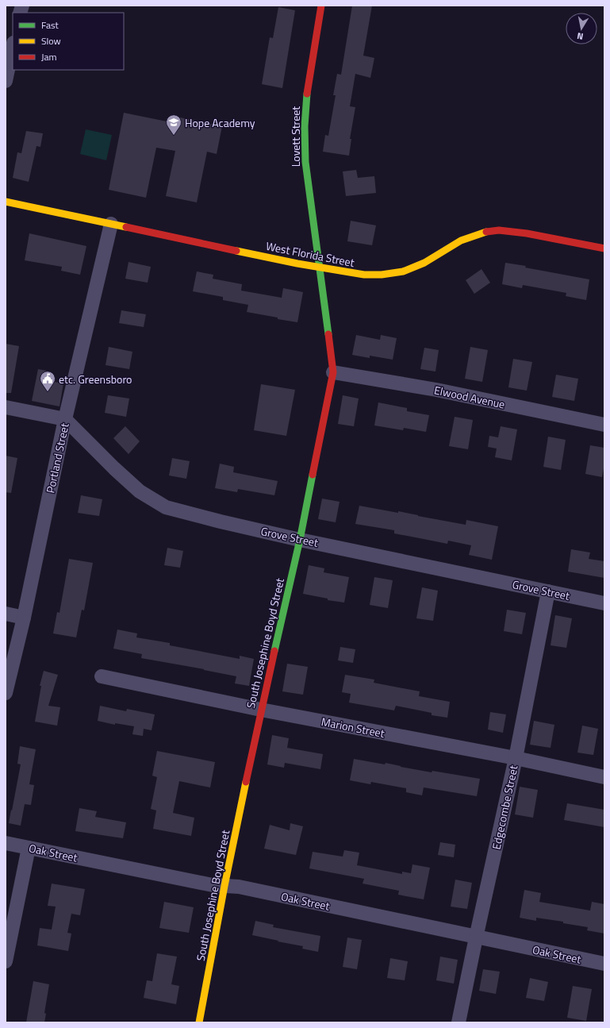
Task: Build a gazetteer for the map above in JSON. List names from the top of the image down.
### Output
{
  "streets": {
    "main road": ["Lovett Street", "West Florida Street", "South Josephine Boyd Street"],
    "street": [
      "Elwood Avenue",
      "Portland Street",
      "Grove Street",
      "Marion Street",
      "Edgecombe Street",
      "Oak Street"
    ]
  },
  "crossings": [
    ["Lovett Street", "West Florida Street"],
    ["Lovett Street", "South Josephine Boyd Street"],
    ["West Florida Street", "Portland Street"],
    ["West Florida Street", "South Josephine Boyd Street"],
    ["Elwood Avenue", "South Josephine Boyd Street"],
    ["Portland Street", "Grove Street"],
    ["Grove Street", "South Josephine Boyd Street"],
    ["Grove Street", "Edgecombe Street"],
    ["South Josephine Boyd Street", "Marion Street"],
    ["South Josephine Boyd Street", "Oak Street"],
    ["Marion Street", "Edgecombe Street"],
    ["Edgecombe Street", "Oak Street"]
  ],
  "places": {
    "school or university": ["Hope Academy"],
    "public building": ["etc. Greensboro"]
  },
  "legend": ["Fast", "Slow", "Jam"],
  "north": "bottom"
}
